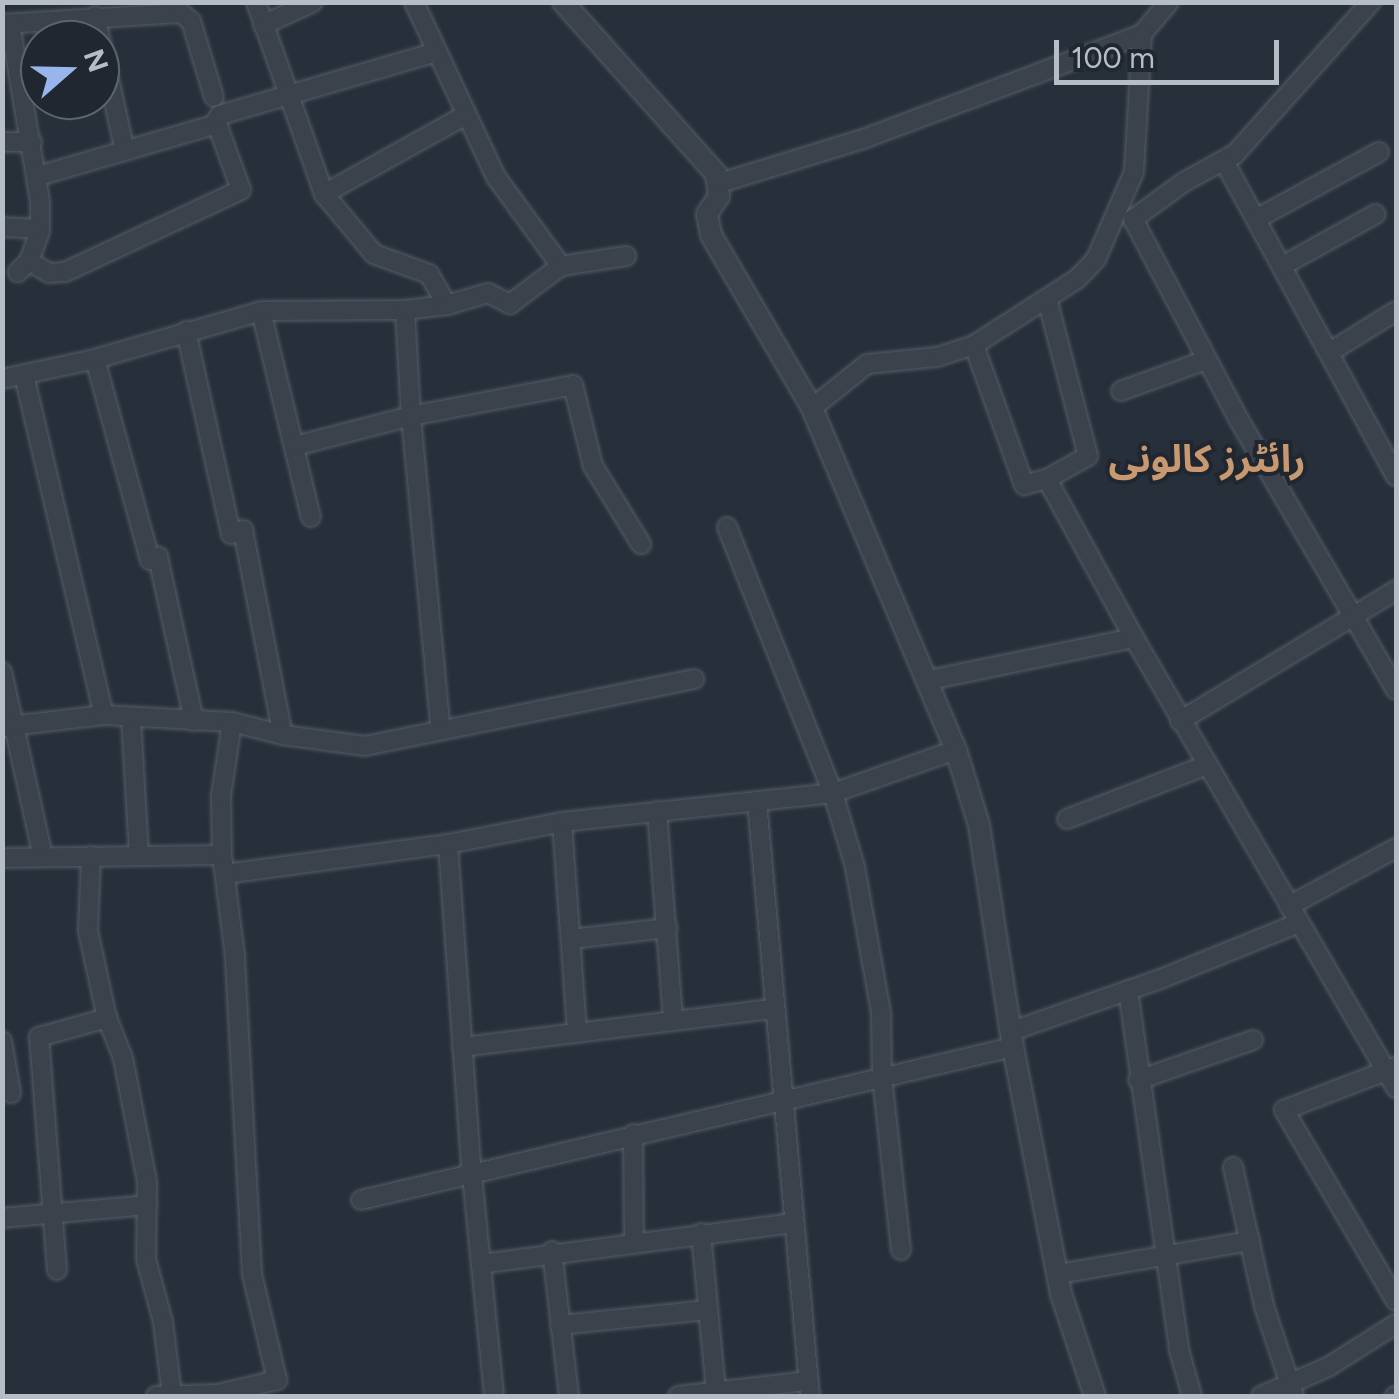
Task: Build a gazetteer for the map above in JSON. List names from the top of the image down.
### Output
{
  "districts": ["رائٹرز کالونی"],
  "scale_bar": "100 m",
  "north": "right"
}
